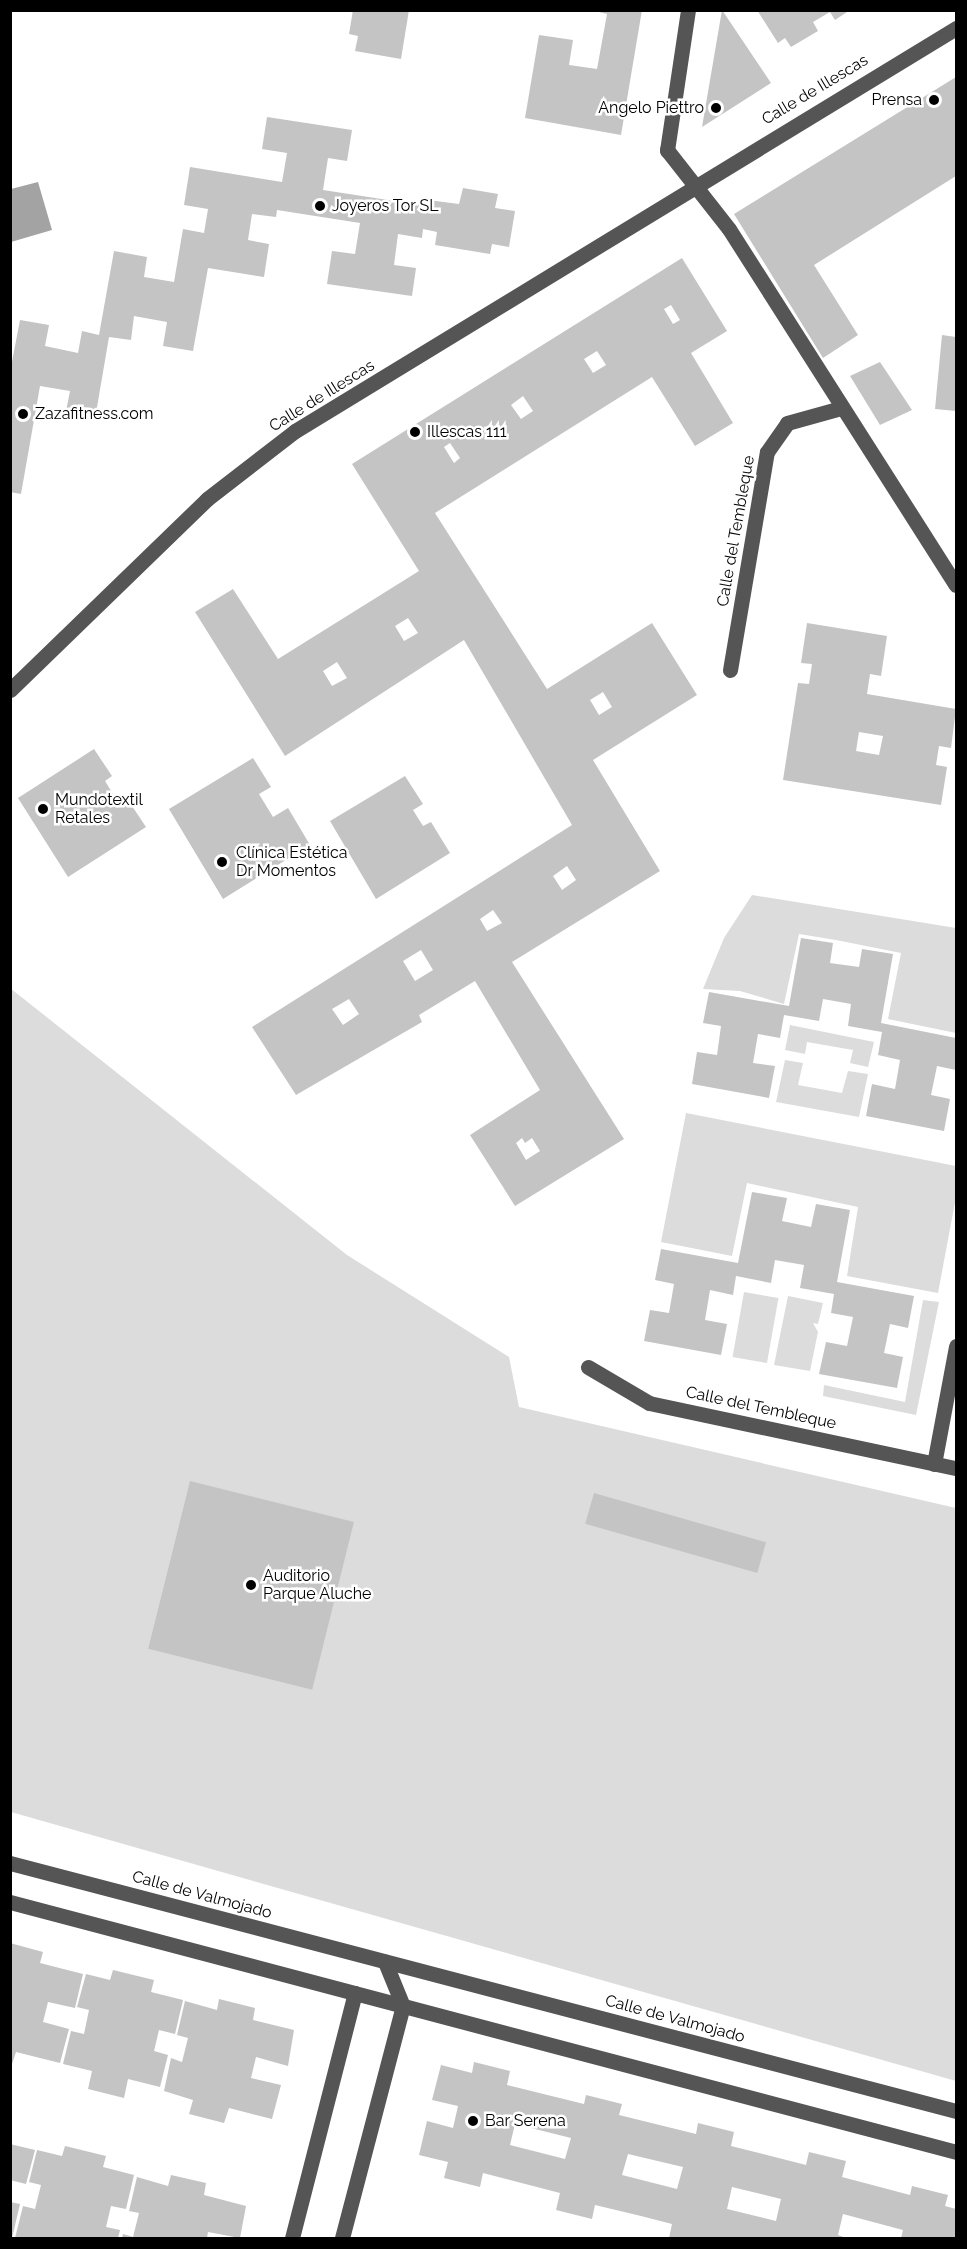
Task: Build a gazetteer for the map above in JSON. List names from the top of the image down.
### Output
{
  "streets": {
    "street": ["Calle de Illescas", "Calle del Tembleque", "Calle de Valmojado"]
  },
  "places": [
    "Prensa",
    "Angelo Piettro",
    "Joyeros Tor SL",
    "Zazafitness.com",
    "Illescas 111",
    "Mundotextil Retales",
    "Clínica Estética Dr Momentos",
    "Auditorio Parque Aluche",
    "Bar Serena"
  ]
}
